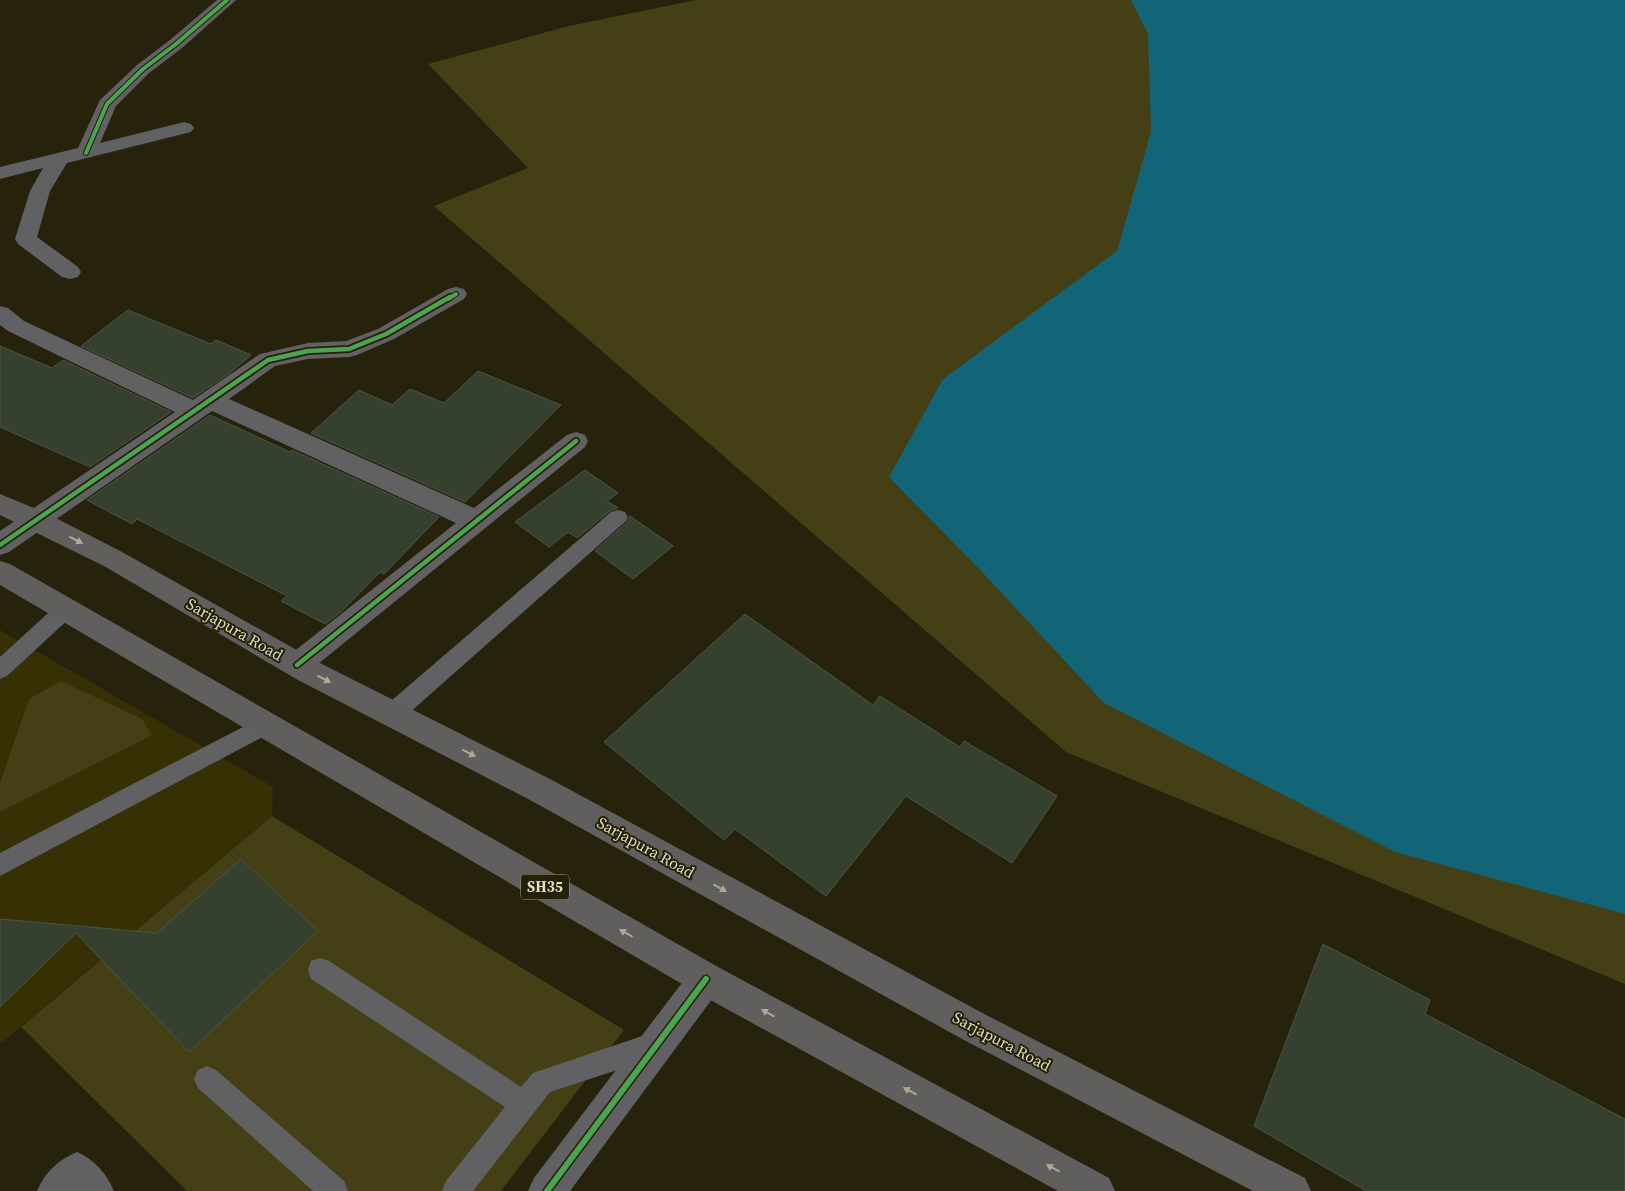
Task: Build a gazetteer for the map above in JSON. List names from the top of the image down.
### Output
{
  "streets": {
    "main road": ["Sarjapura Road", "SH35"]
  }
}
